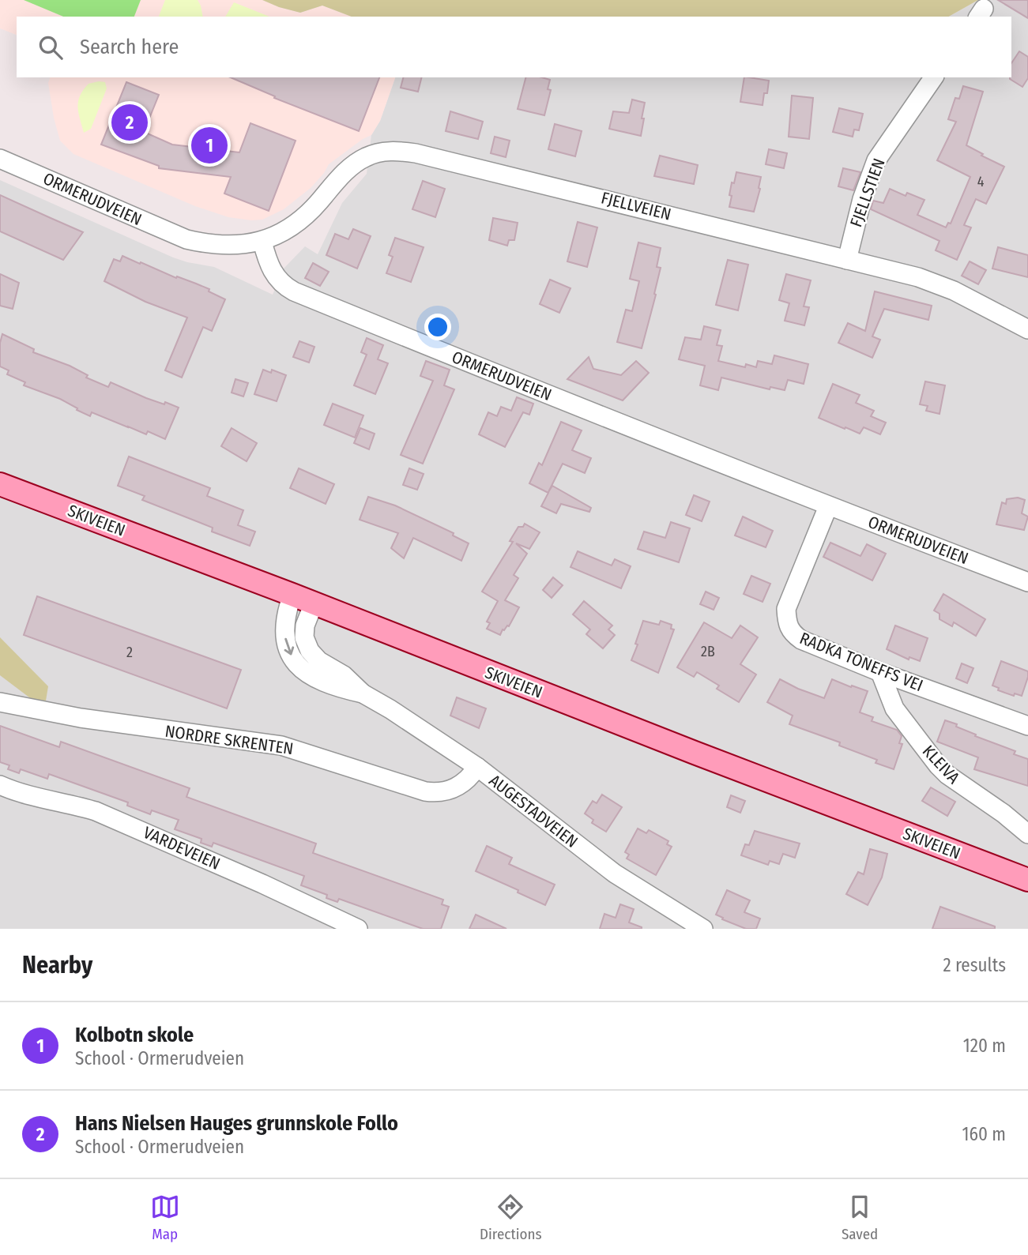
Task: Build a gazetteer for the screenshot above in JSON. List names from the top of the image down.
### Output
{
  "streets": {
    "main road": ["SKIVEIEN"],
    "street": [
      "FJELLSTIEN",
      "ORMERUDVEIEN",
      "FJELLVEIEN",
      "RADKA TONEFFS VEI",
      "NORDRE SKRENTEN",
      "KLEIVA",
      "AUGESTADVEIEN",
      "VARDEVEIEN"
    ]
  },
  "crossings": [
    ["FJELLSTIEN", "FJELLVEIEN"],
    ["ORMERUDVEIEN", "FJELLVEIEN"],
    ["ORMERUDVEIEN", "RADKA TONEFFS VEI"],
    ["SKIVEIEN", "AUGESTADVEIEN"],
    ["RADKA TONEFFS VEI", "KLEIVA"],
    ["NORDRE SKRENTEN", "AUGESTADVEIEN"]
  ],
  "house_numbers": ["4", "2B", "2"],
  "page": {
    "search": "Search here",
    "pins": ["2", "1"],
    "heading": ["Nearby", "2 results"],
    "list": [
      {
        "mark": "1",
        "name": "Kolbotn skole",
        "note": "School · Ormerudveien",
        "value": "120 m"
      },
      {
        "mark": "2",
        "name": "Hans Nielsen Hauges grunnskole Follo",
        "note": "School · Ormerudveien",
        "value": "160 m"
      }
    ],
    "nav": ["Map", "Directions", "Saved"]
  }
}
